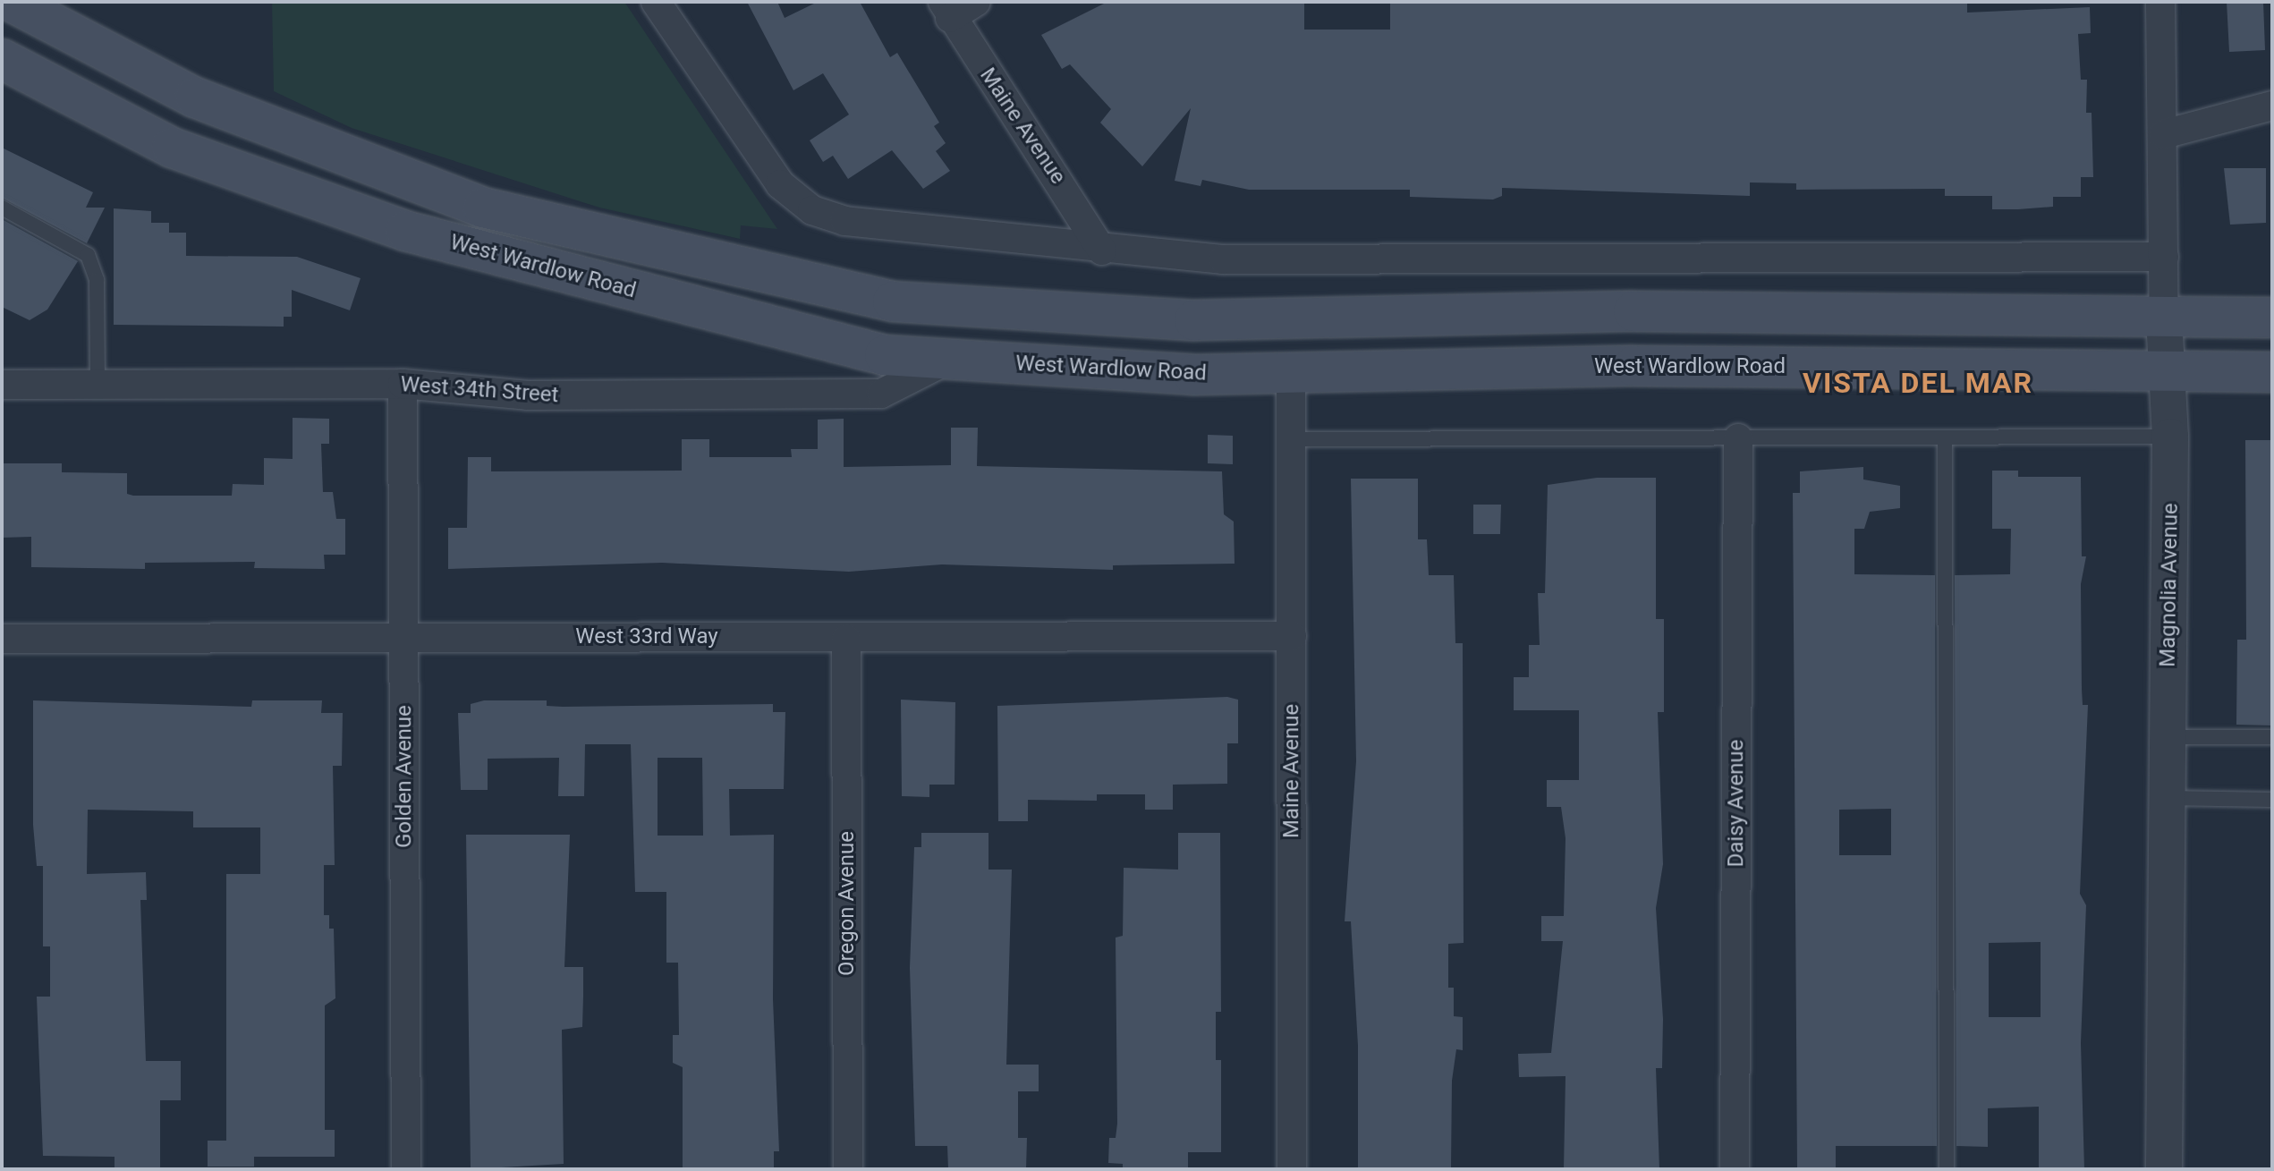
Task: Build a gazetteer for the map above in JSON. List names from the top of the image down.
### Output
{
  "streets": {
    "main road": ["West Wardlow Road"],
    "street": [
      "Maine Avenue",
      "West 34th Street",
      "Magnolia Avenue",
      "West 33rd Way",
      "Golden Avenue",
      "Daisy Avenue",
      "Oregon Avenue"
    ]
  },
  "crossings": [
    ["Maine Avenue", "West Wardlow Road"],
    ["Maine Avenue", "West 33rd Way"],
    ["West Wardlow Road", "West 34th Street"],
    ["West Wardlow Road", "Magnolia Avenue"],
    ["West 34th Street", "Golden Avenue"],
    ["West 33rd Way", "Golden Avenue"],
    ["West 33rd Way", "Oregon Avenue"]
  ],
  "districts": ["VISTA DEL MAR"]
}
